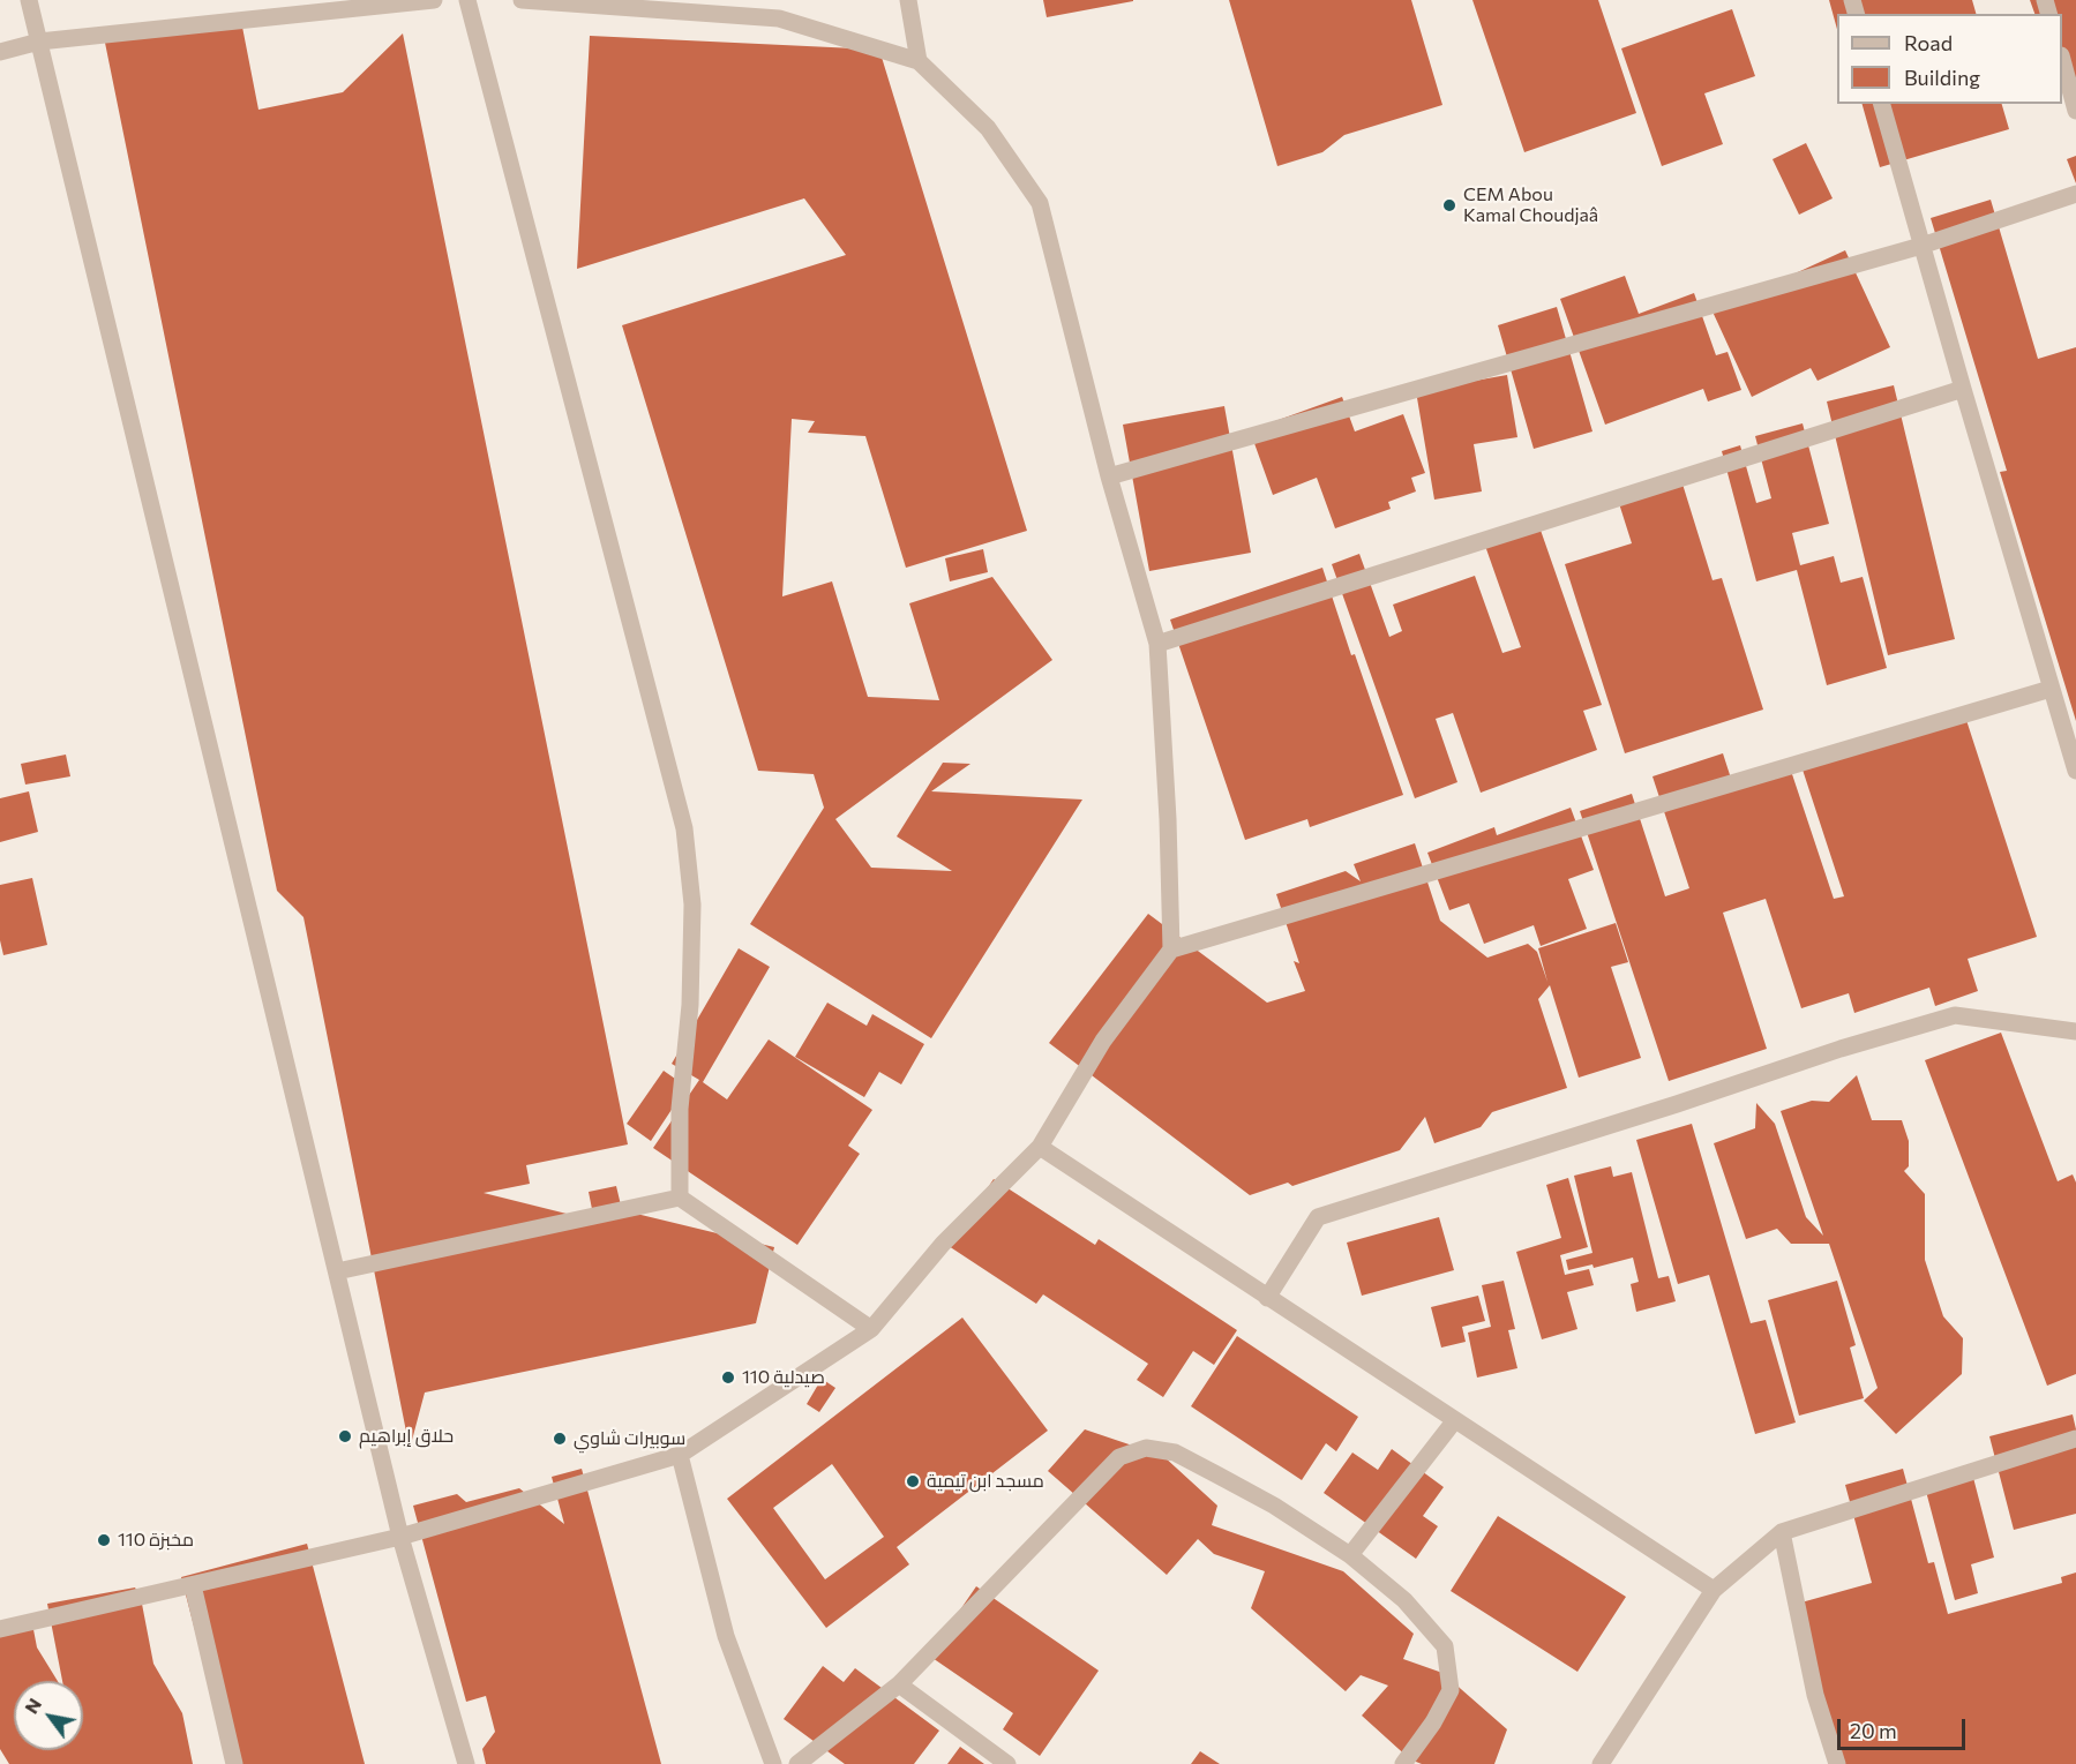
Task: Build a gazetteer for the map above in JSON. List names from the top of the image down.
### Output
{
  "places": [
    "CEM Abou Kamal Choudjaâ",
    "صيدلية 110",
    "حلاق إبراهيم",
    "سوبيرات شاوي",
    "مسجد ابن تيمية",
    "مخبزة 110"
  ],
  "legend": ["Road", "Building"],
  "scale_bar": "20 m",
  "north": "top left"
}
